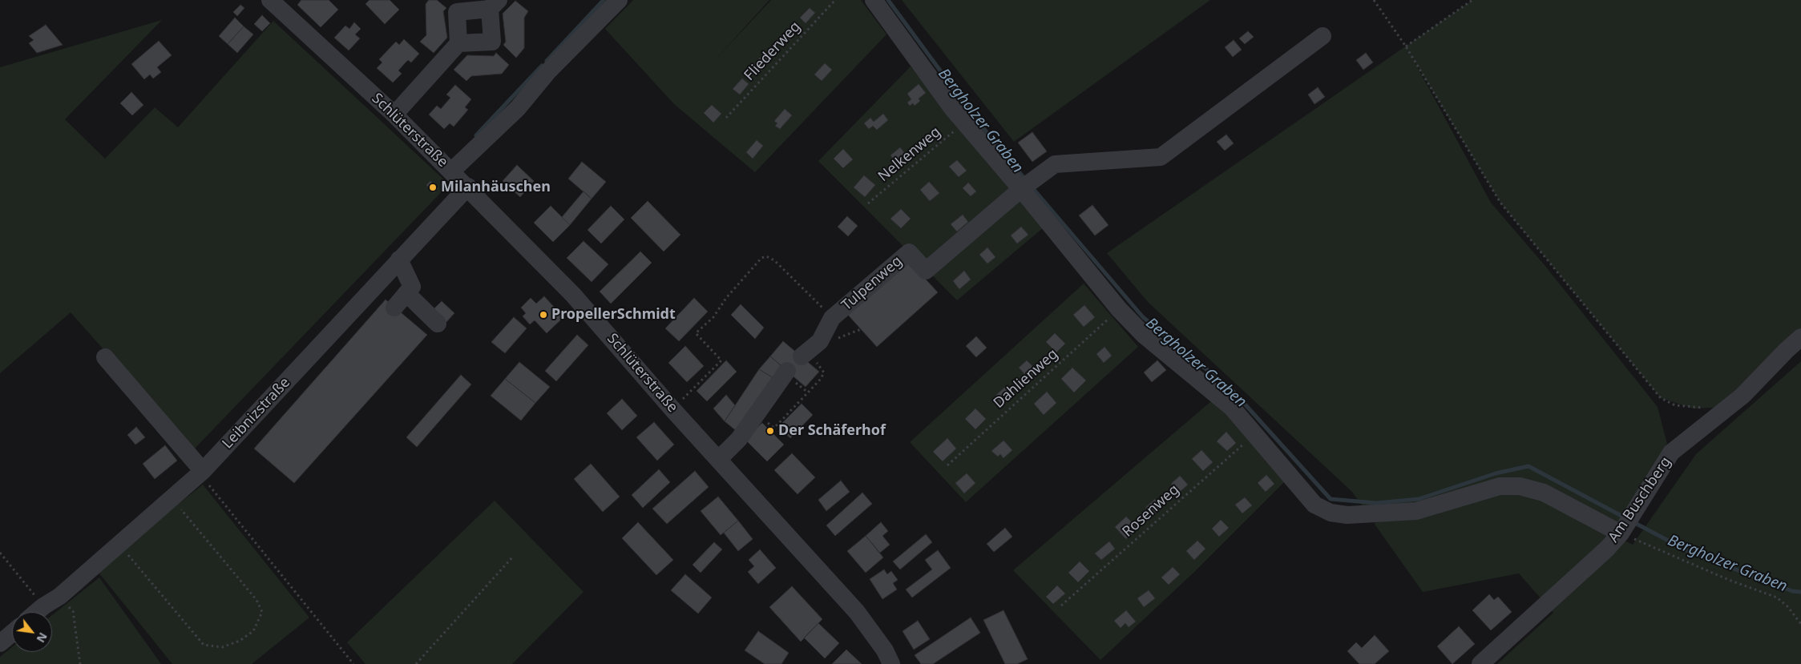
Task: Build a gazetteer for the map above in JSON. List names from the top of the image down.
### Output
{
  "streets": {
    "street": [
      "Schlüterstraße",
      "Tulpenweg",
      "Leibnizstraße",
      "Am Buschberg"
    ],
    "path": [
      "Fliederweg",
      "Nelkenweg",
      "Dahlienweg",
      "Rosenweg"
    ]
  },
  "crossings": [
    ["Schlüterstraße", "Leibnizstraße"]
  ],
  "water": ["Bergholzer Graben"],
  "places": ["Milanhäuschen", "PropellerSchmidt", "Der Schäferhof"],
  "north": "bottom right"
}
